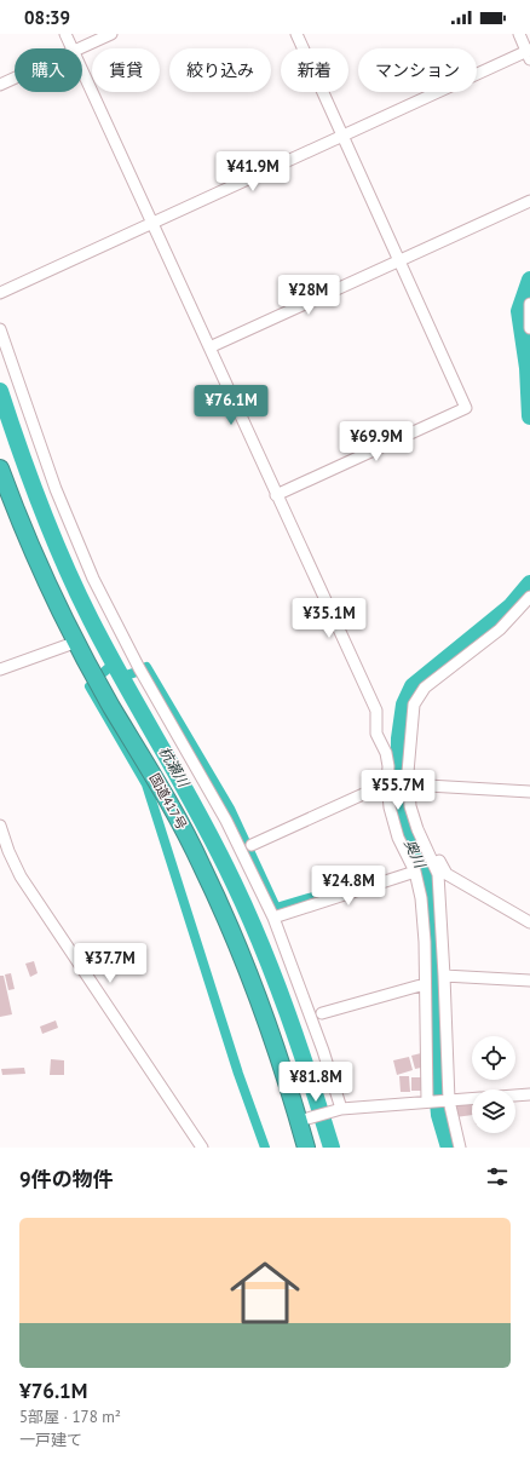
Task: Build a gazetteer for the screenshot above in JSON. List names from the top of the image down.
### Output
{
  "streets": {
    "highway": ["国道417号"]
  },
  "water": ["杭瀬川", "奥川"],
  "page": {
    "status": "08:39",
    "chip": [
      "購入",
      "賃貸",
      "絞り込み",
      "新着",
      "マンション"
    ],
    "price": [
      "¥41.9M",
      "¥28M",
      "¥76.1M",
      "¥69.9M",
      "¥35.1M",
      "¥55.7M",
      "¥24.8M",
      "¥37.7M",
      "¥81.8M"
    ],
    "heading": "9件の物件",
    "list": [
      {
        "name": "¥76.1M",
        "note": "5部屋 · 178 m² · 一戸建て"
      }
    ]
  }
}
